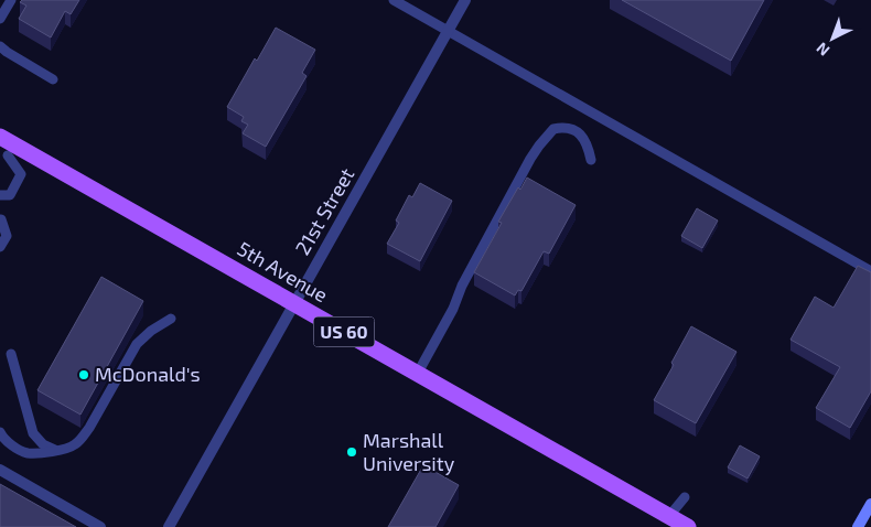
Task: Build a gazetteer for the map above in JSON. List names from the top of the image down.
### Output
{
  "streets": {
    "main road": ["5th Avenue", "US 60"],
    "street": ["21st Street"]
  },
  "crossings": [
    ["21st Street", "5th Avenue"]
  ],
  "places": ["McDonald's", "Marshall University"],
  "north": "bottom left"
}
